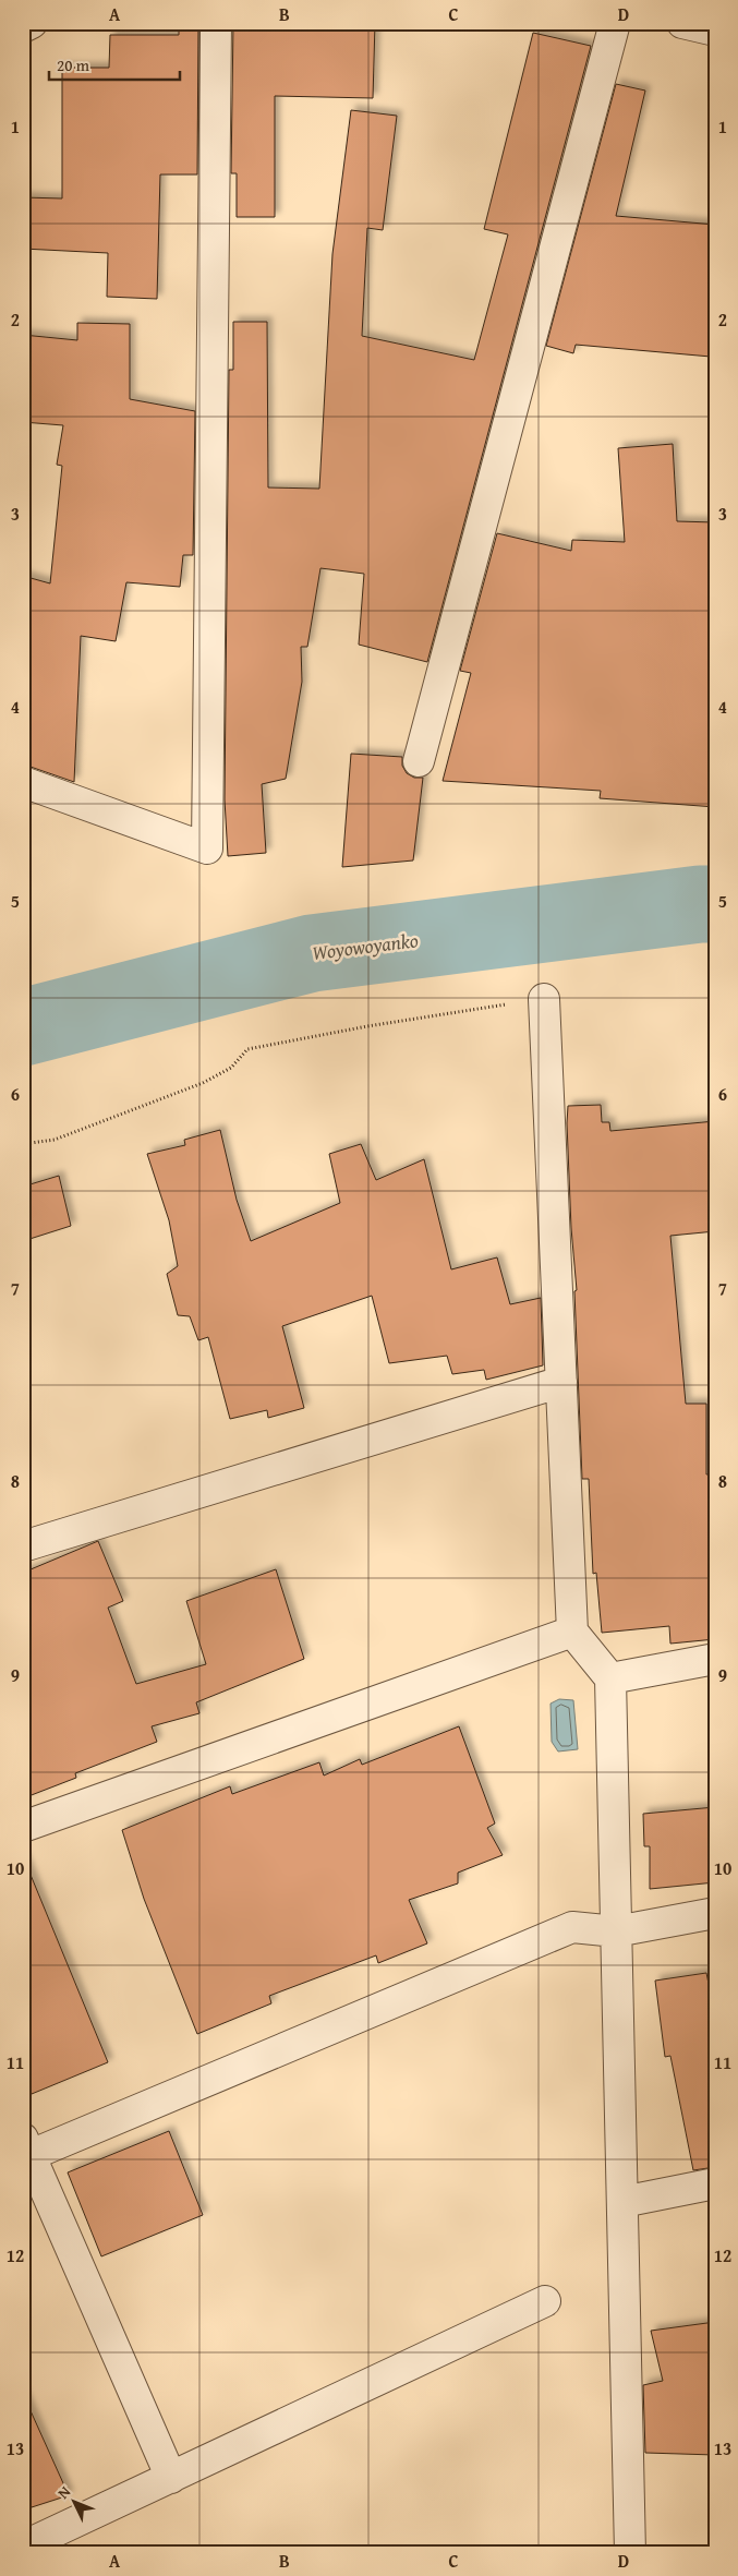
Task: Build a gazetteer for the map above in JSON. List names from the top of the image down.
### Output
{
  "water": ["Woyowoyanko"],
  "scale_bar": "20 m",
  "north": "top left",
  "grid": {
    "columns": [
      "A",
      "B",
      "C",
      "D"
    ],
    "rows": [
      "1",
      "2",
      "3",
      "4",
      "5",
      "6",
      "7",
      "8",
      "9",
      "10",
      "11",
      "12",
      "13"
    ]
  }
}
